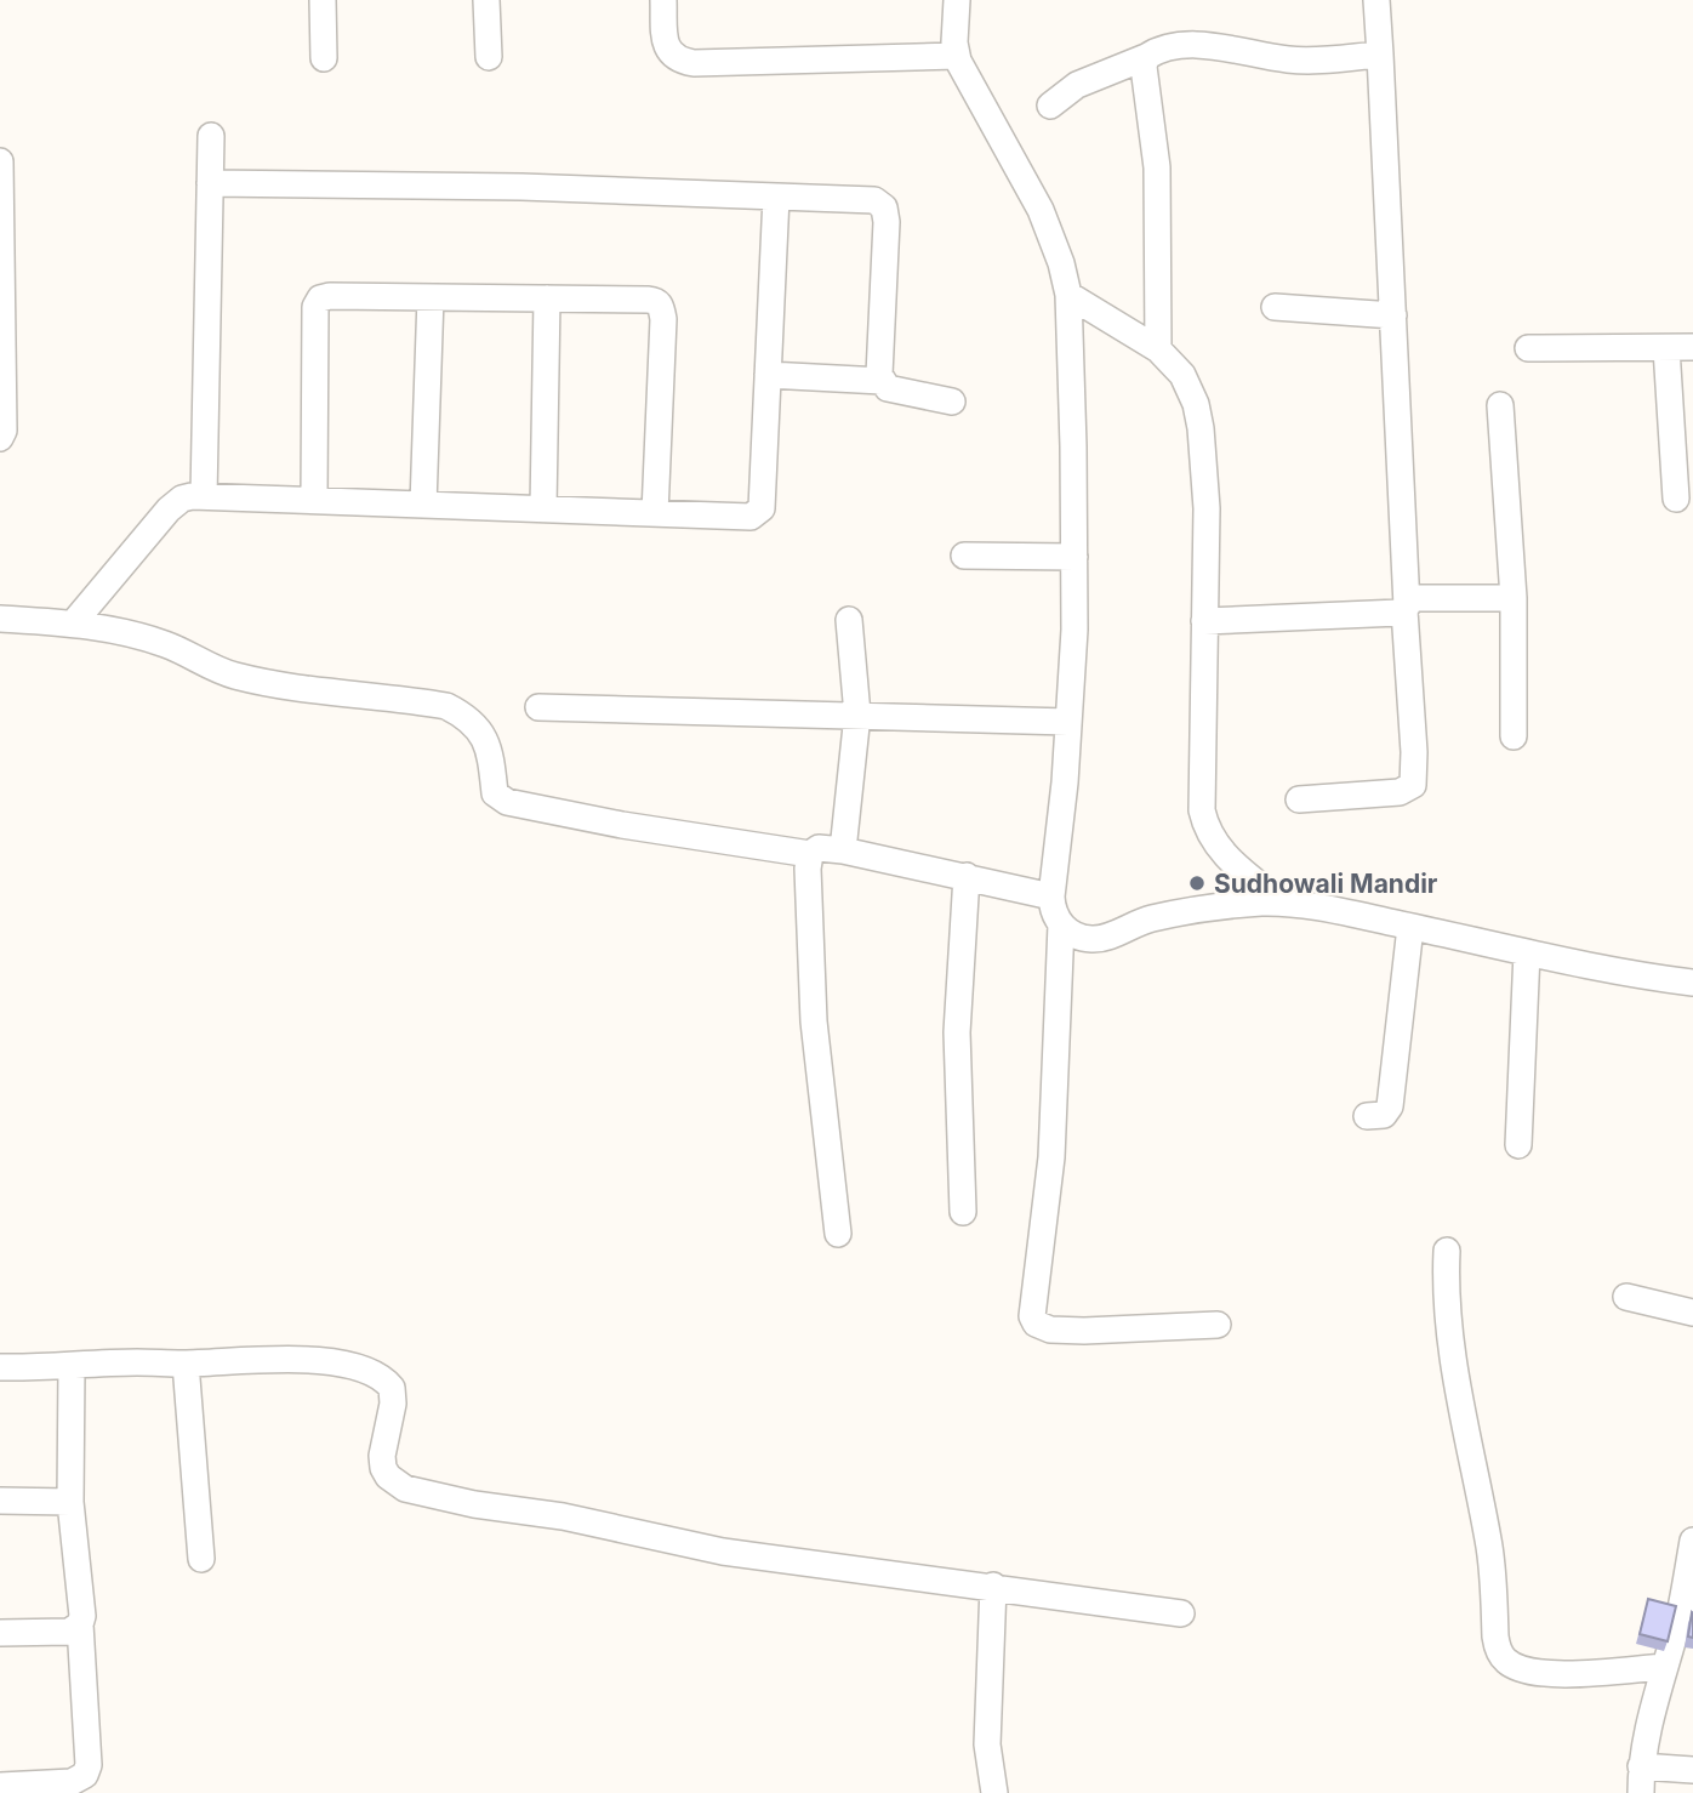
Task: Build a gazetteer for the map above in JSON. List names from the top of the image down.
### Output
{
  "places": ["Sudhowali Mandir"]
}
